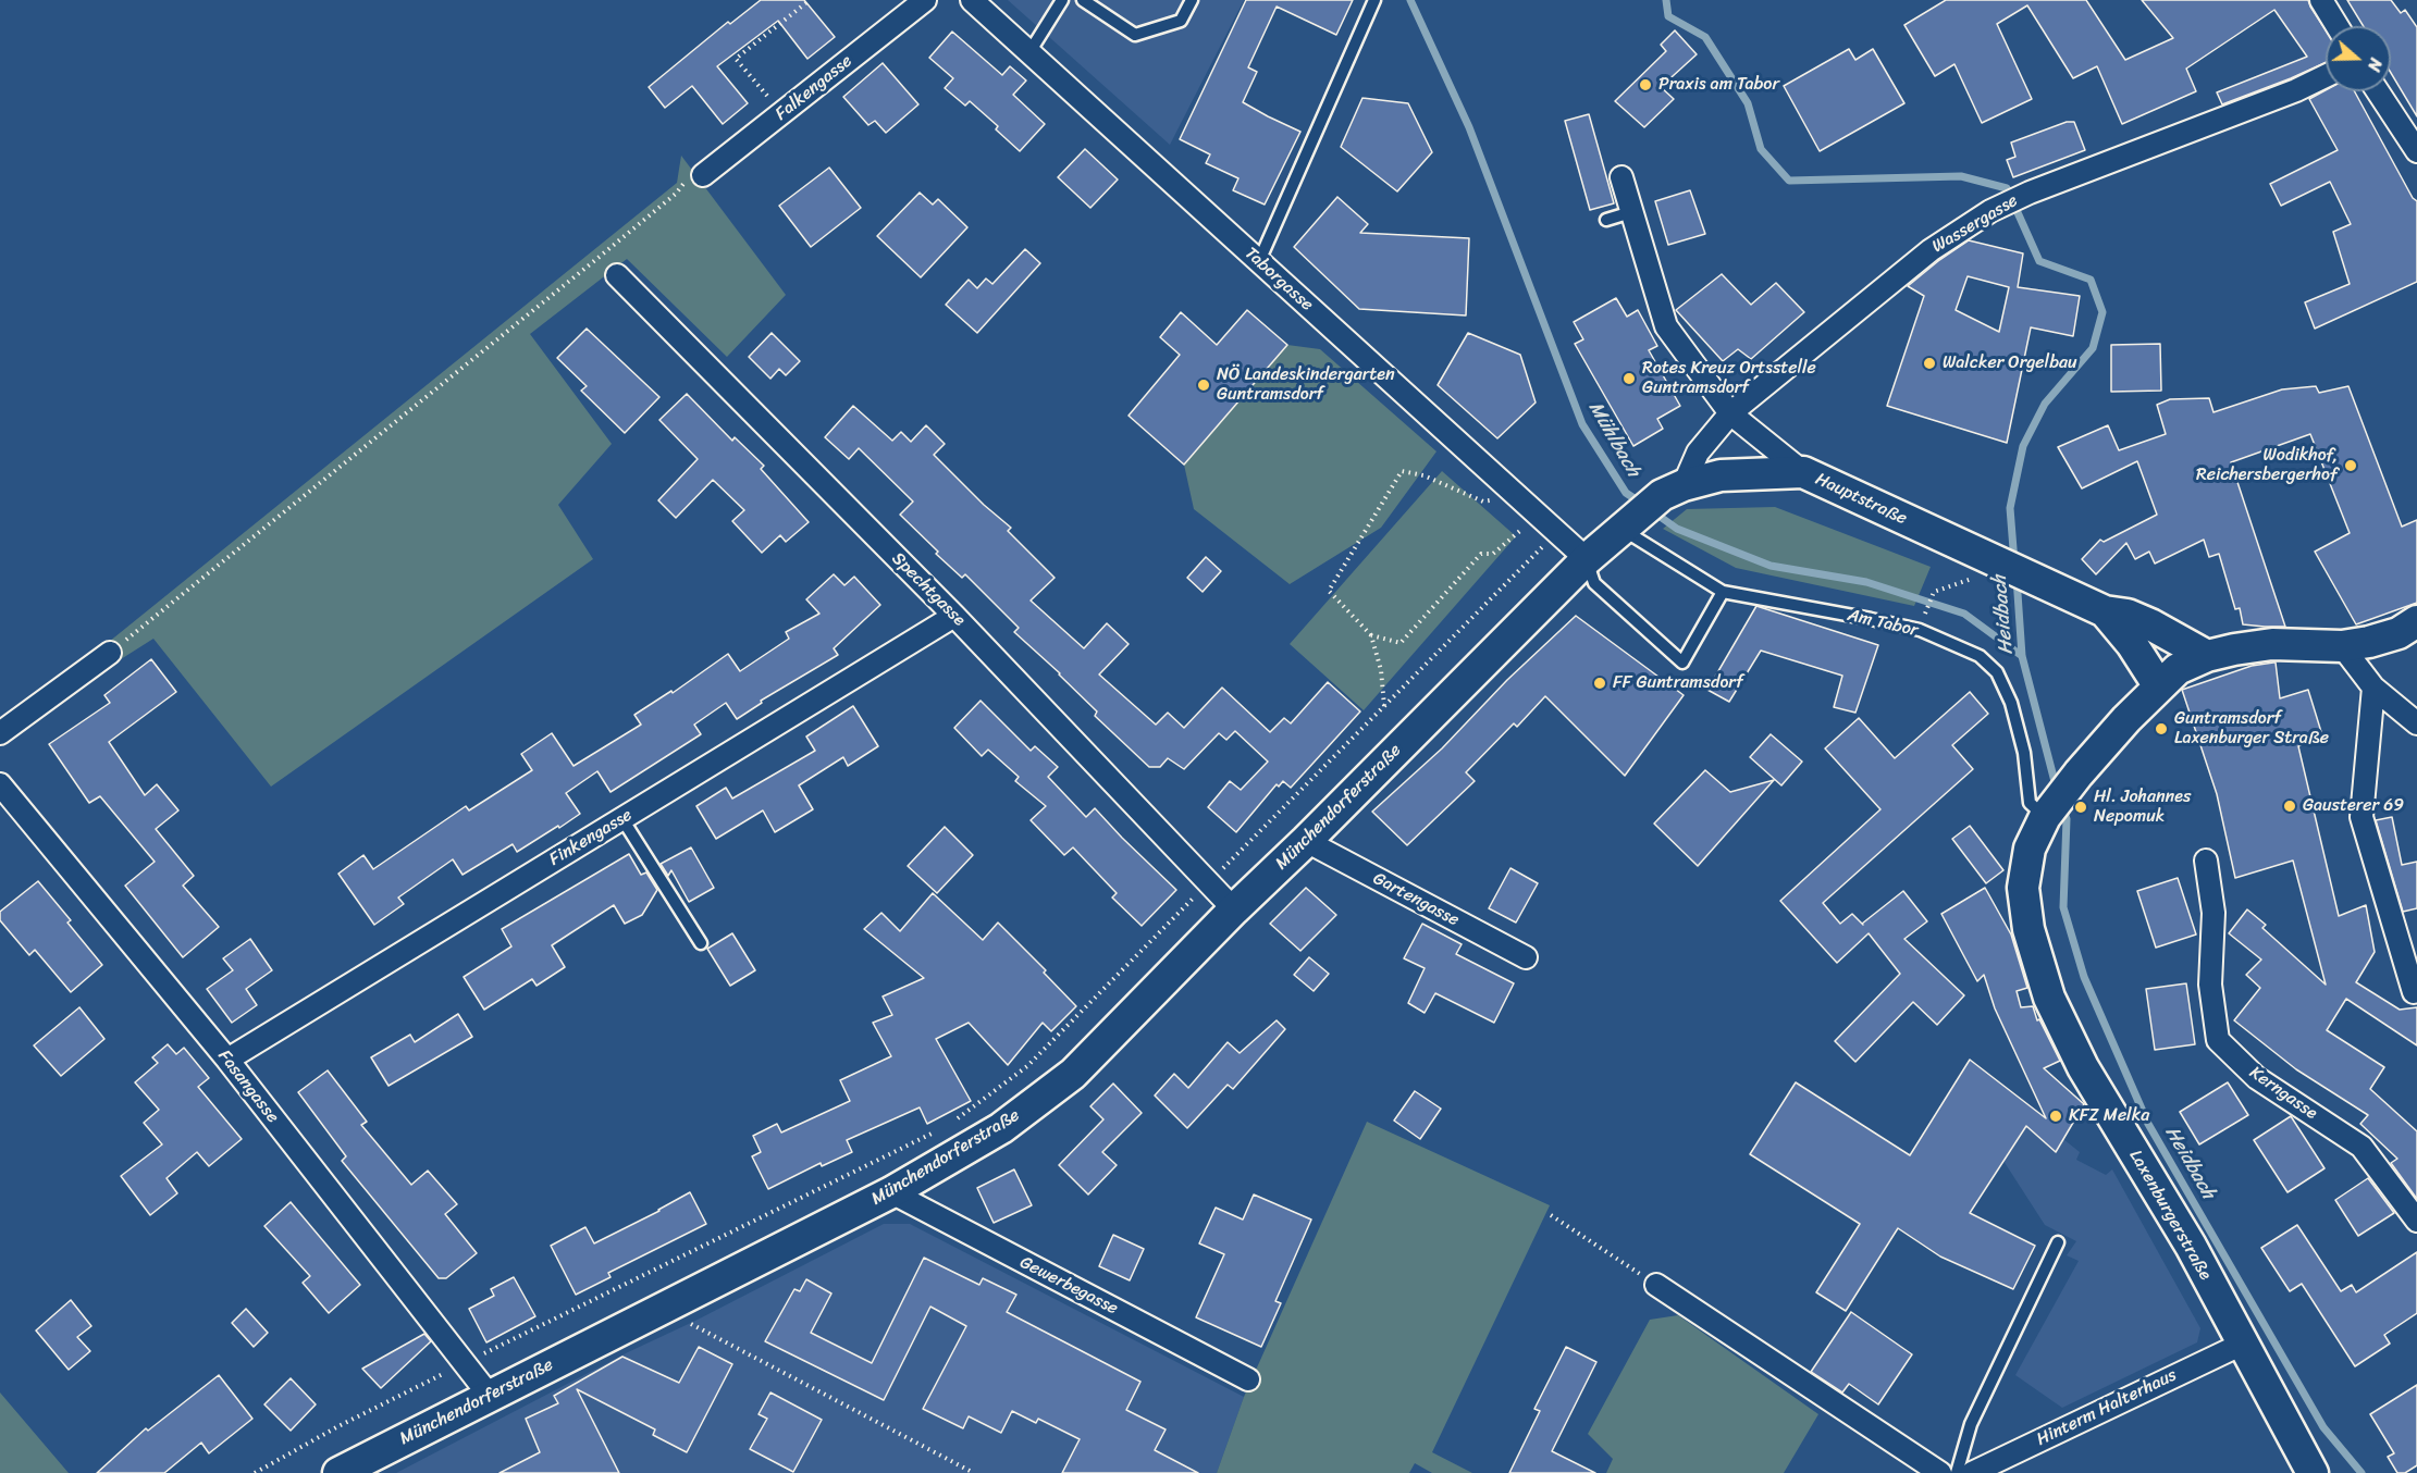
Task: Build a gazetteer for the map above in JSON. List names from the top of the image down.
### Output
{
  "streets": {
    "street": [
      "Falkengasse",
      "Wassergasse",
      "Taborgasse",
      "Hauptstraße",
      "Spechtgasse",
      "Münchendorferstraße",
      "Finkengasse",
      "Gartengasse",
      "Fasangasse",
      "Kerngasse",
      "Laxenburgerstraße",
      "Gewerbegasse",
      "Hinterm Halterhaus"
    ],
    "lane": ["Am Tabor"]
  },
  "crossings": [
    ["Wassergasse", "Hauptstraße"],
    ["Taborgasse", "Hauptstraße"],
    ["Taborgasse", "Münchendorferstraße"],
    ["Hauptstraße", "Am Tabor"],
    ["Hauptstraße", "Münchendorferstraße"],
    ["Hauptstraße", "Laxenburgerstraße"],
    ["Spechtgasse", "Münchendorferstraße"],
    ["Spechtgasse", "Finkengasse"],
    ["Am Tabor", "Laxenburgerstraße"],
    ["Münchendorferstraße", "Gartengasse"],
    ["Münchendorferstraße", "Fasangasse"],
    ["Münchendorferstraße", "Gewerbegasse"],
    ["Finkengasse", "Fasangasse"],
    ["Laxenburgerstraße", "Hinterm Halterhaus"]
  ],
  "water": ["Mühlbach", "Heidbach"],
  "places": [
    "Praxis am Tabor",
    "Walcker Orgelbau",
    "Rotes Kreuz Ortsstelle Guntramsdorf",
    "NÖ Landeskindergarten Guntramsdorf",
    "Wodikhof, Reichersbergerhof",
    "FF Guntramsdorf",
    "Guntramsdorf Laxenburger Straße",
    "Gausterer 69",
    "Hl. Johannes Nepomuk",
    "KFZ Melka"
  ],
  "north": "right"
}
